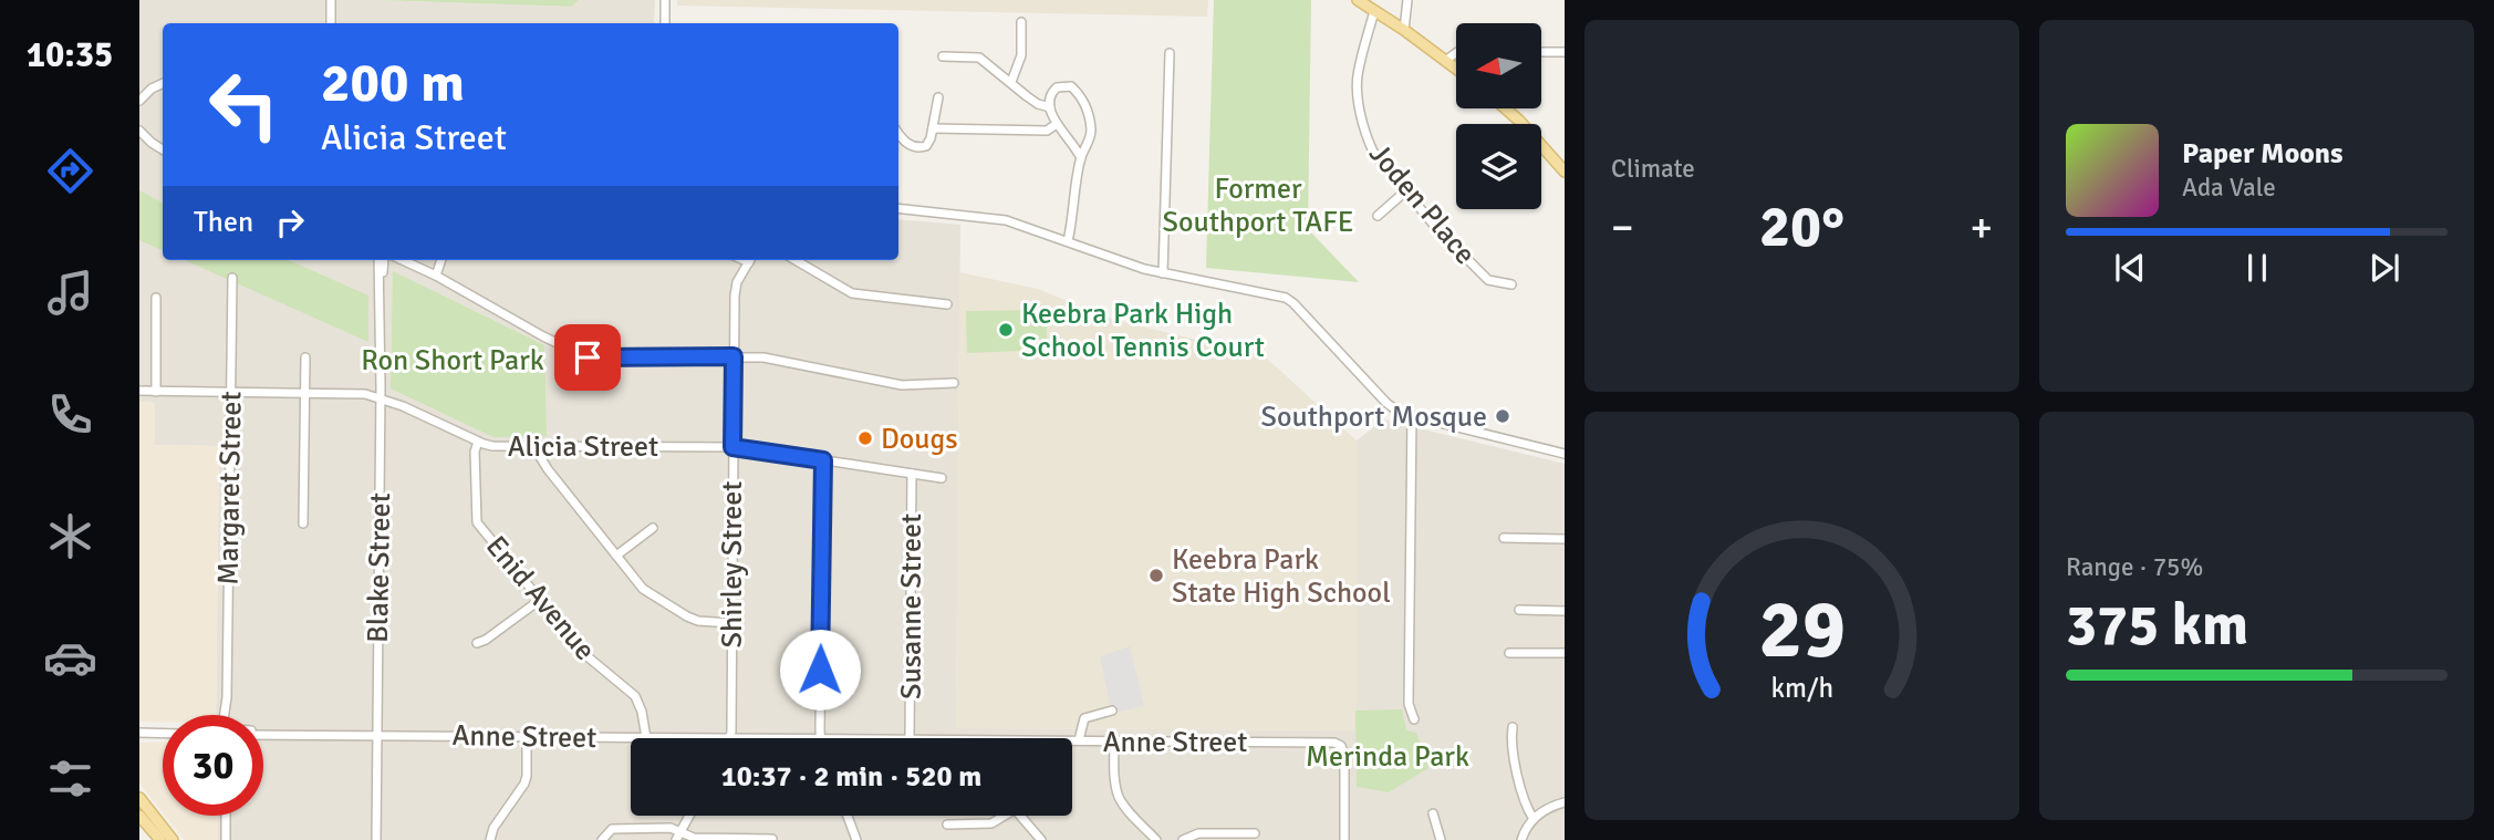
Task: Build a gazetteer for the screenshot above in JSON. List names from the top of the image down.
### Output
{
  "streets": {
    "street": [
      "Joden Place",
      "Alicia Street",
      "Margaret Street",
      "Shirley Street",
      "Blake Street",
      "Enid Avenue",
      "Susanne Street",
      "Anne Street"
    ]
  },
  "crossings": [
    ["Alicia Street", "Margaret Street"],
    ["Alicia Street", "Shirley Street"],
    ["Alicia Street", "Blake Street"],
    ["Alicia Street", "Enid Avenue"],
    ["Alicia Street", "Susanne Street"],
    ["Blake Street", "Anne Street"],
    ["Enid Avenue", "Anne Street"]
  ],
  "parks": ["Former Southport TAFE", "Ron Short Park", "Merinda Park"],
  "places": [
    "Keebra Park High School Tennis Court",
    "Southport Mosque",
    "Dougs",
    "Keebra Park State High School"
  ],
  "north": "left",
  "page": {
    "tabs": "10:35",
    "tile": [
      "Climate",
      ["Range · 75%", "375 km"]
    ],
    "turn": ["200 m", "Alicia Street"],
    "song": ["Paper Moons", "Ada Vale"],
    "then": "Then",
    "heat": ["−", "20°", "+"],
    "limit": "30",
    "trip": "10:37 · 2 min · 520 m",
    "gauge": ["29", "km/h"]
  }
}
